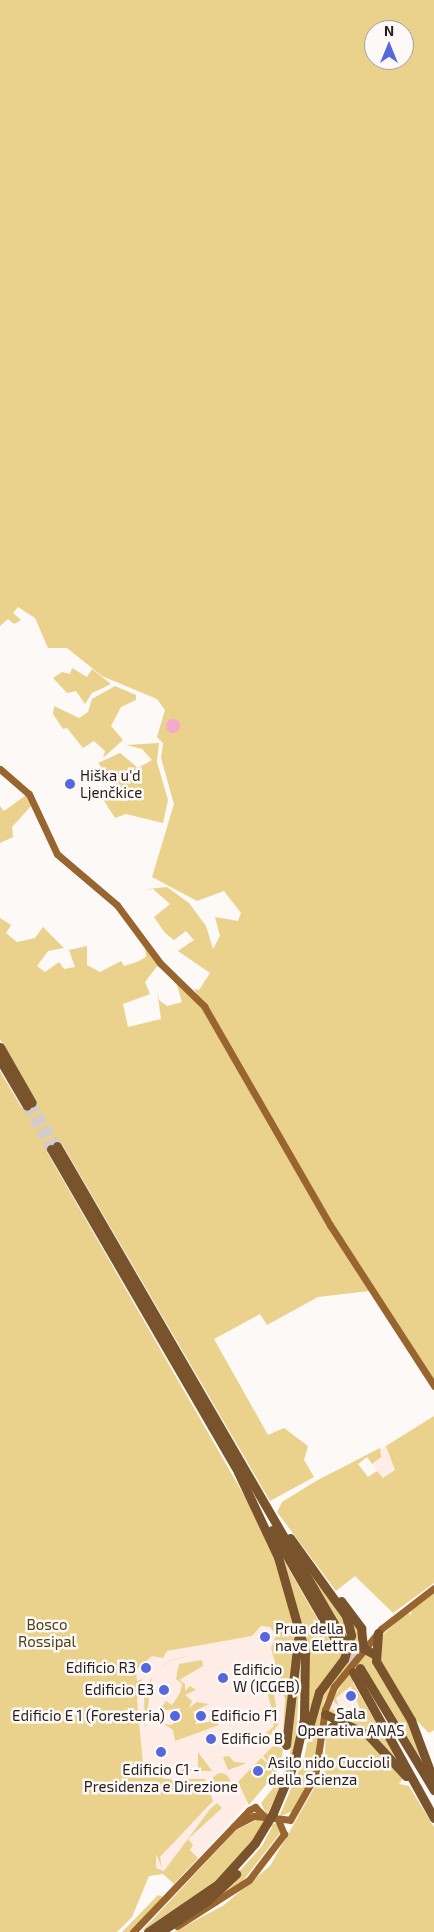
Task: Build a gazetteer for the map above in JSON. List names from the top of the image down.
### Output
{
  "parks": ["Bosco Rossipal"],
  "places": [
    "Hiška u'd Ljenčkice",
    "Prua della nave Elettra",
    "Edificio R3",
    "Edificio W (ICGEB)",
    "Edificio E3",
    "Sala Operativa ANAS",
    "Edificio E 1 (Foresteria)",
    "Edificio F1",
    "Edificio B",
    "Edificio C1 - Presidenza e Direzione",
    "Asilo nido Cuccioli della Scienza"
  ],
  "north": "top"
}
